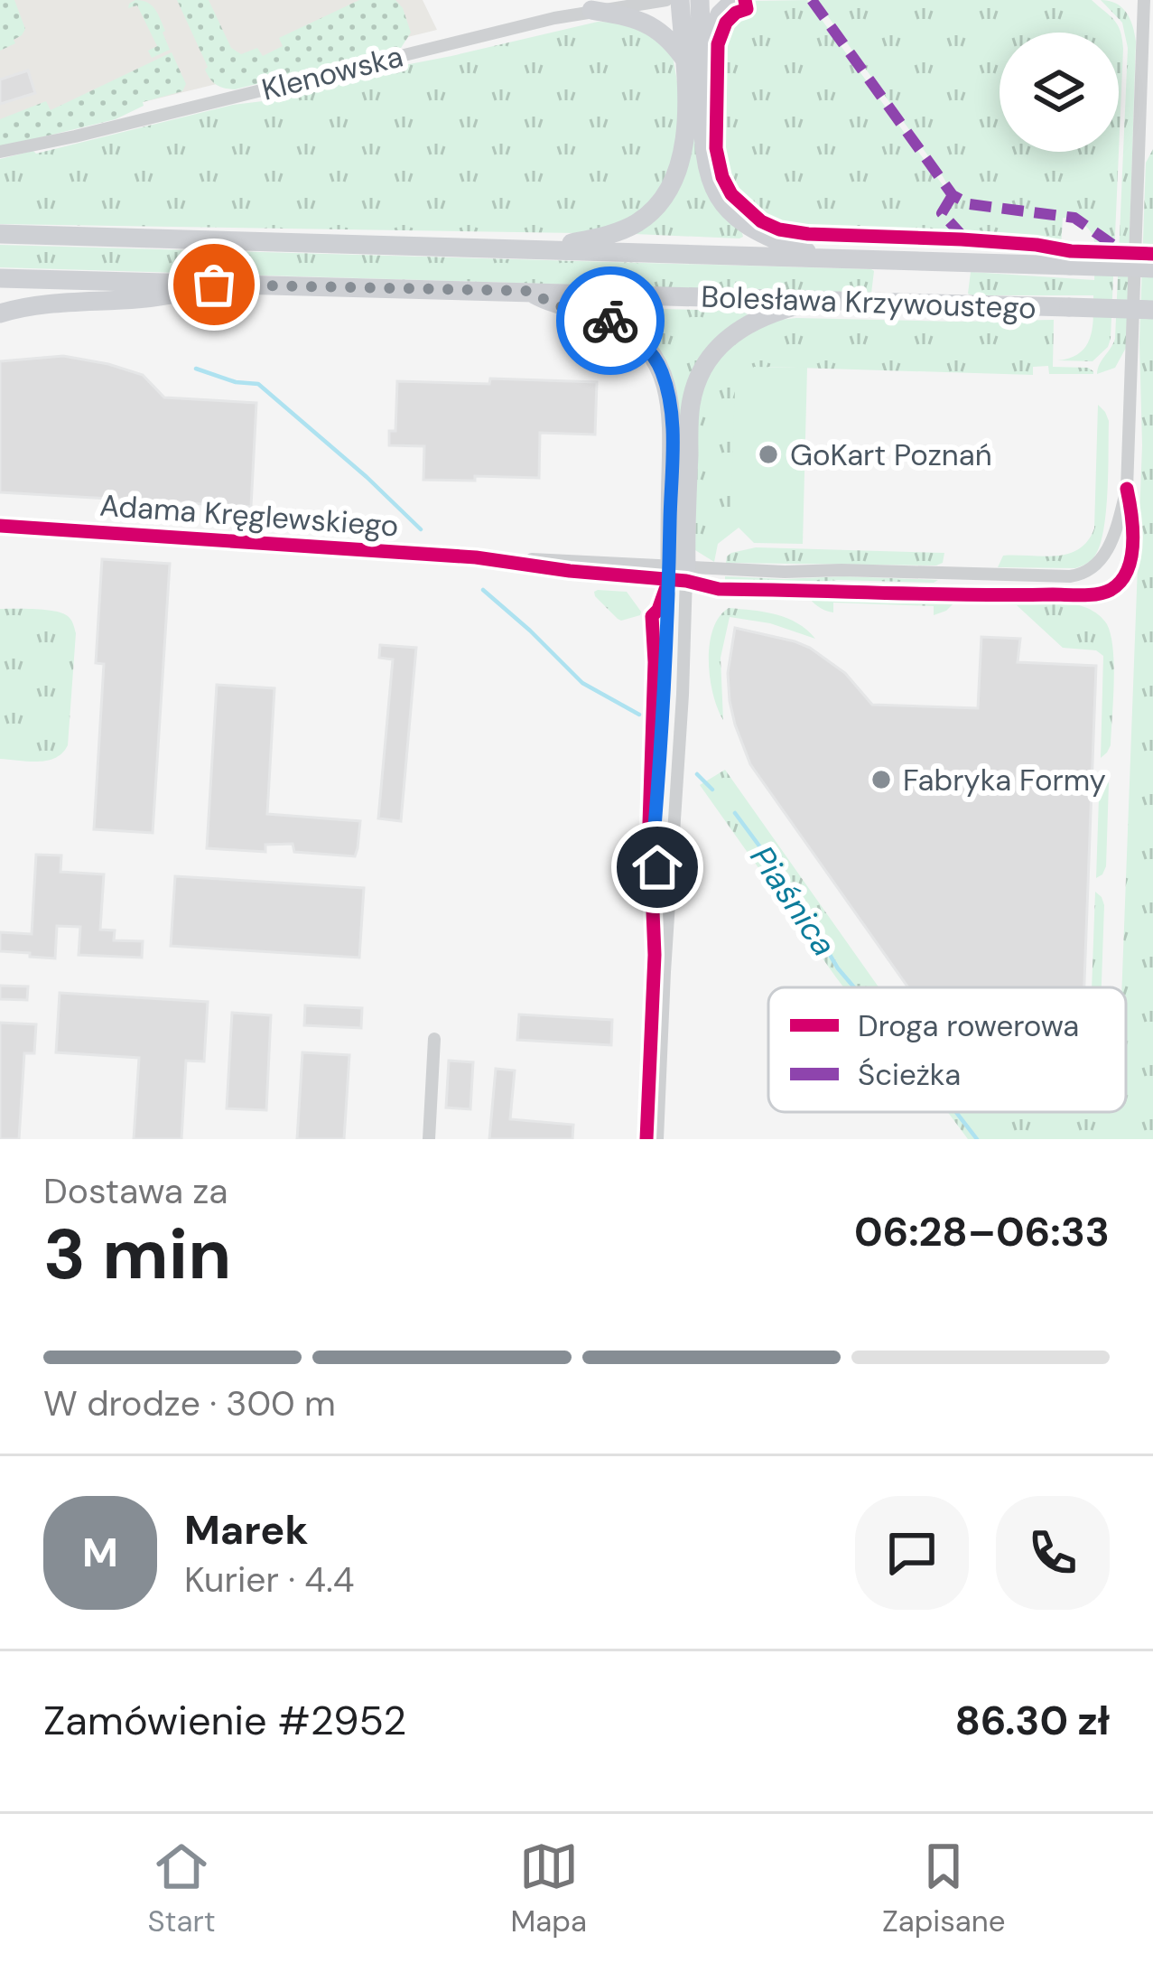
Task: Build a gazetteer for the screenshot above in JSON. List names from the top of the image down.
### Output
{
  "streets": {
    "main road": ["Bolesława Krzywoustego"],
    "street": ["Klenowska", "Adama Kręglewskiego"]
  },
  "water": ["Piaśnica"],
  "places": ["GoKart Poznań", "Fabryka Formy"],
  "legend": ["Droga rowerowa", "Ścieżka"],
  "page": {
    "heading": ["3 min", "Dostawa za", "06:28–06:33"],
    "panel": [
      "Marek",
      "Kurier · 4.4",
      "Zamówienie #2952",
      "86.30 zł"
    ],
    "bar": "W drodze · 300 m",
    "round": "M",
    "tabs": ["Start", "Mapa", "Zapisane"]
  }
}
